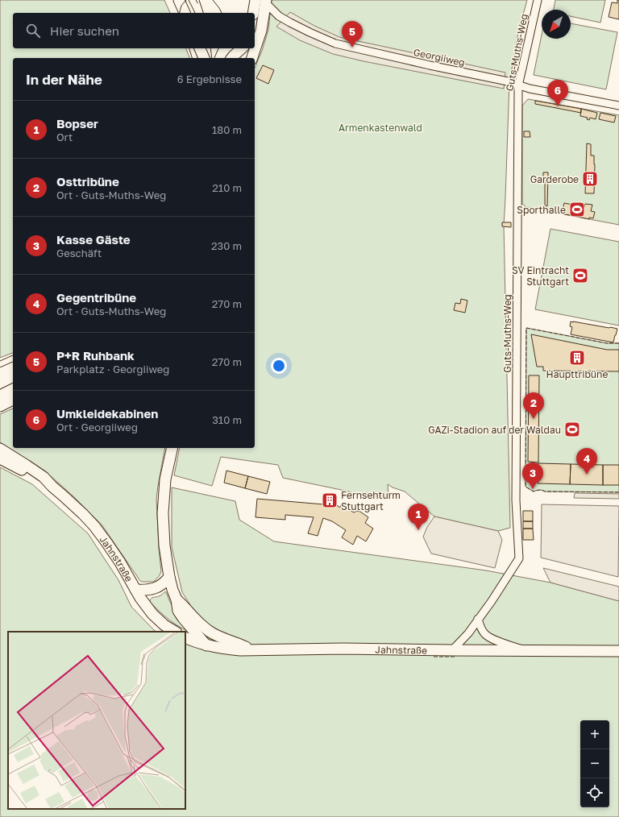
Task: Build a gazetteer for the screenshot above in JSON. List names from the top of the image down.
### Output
{
  "streets": {
    "main road": ["Jahnstraße"],
    "street": ["Guts-Muths-Weg", "Georgiiweg"]
  },
  "crossings": [
    ["Guts-Muths-Weg", "Georgiiweg"],
    ["Guts-Muths-Weg", "Jahnstraße"]
  ],
  "parks": ["Armenkastenwald"],
  "places": {
    "building": ["Garderobe", "Haupttribüne", "Fernsehturm Stuttgart"],
    "sports": ["Sporthalle", "SV Eintracht Stuttgart", "GAZi-Stadion auf der Waldau"]
  },
  "north": "bottom left",
  "page": {
    "search": "Hier suchen",
    "pins": [
      "5",
      "6",
      "2",
      "4",
      "3",
      "1"
    ],
    "heading": ["In der Nähe", "6 Ergebnisse"],
    "list": [
      {
        "mark": "1",
        "name": "Bopser",
        "note": "Ort",
        "value": "180 m"
      },
      {
        "mark": "2",
        "name": "Osttribüne",
        "note": "Ort · Guts-Muths-Weg",
        "value": "210 m"
      },
      {
        "mark": "3",
        "name": "Kasse Gäste",
        "note": "Geschäft",
        "value": "230 m"
      },
      {
        "mark": "4",
        "name": "Gegentribüne",
        "note": "Ort · Guts-Muths-Weg",
        "value": "270 m"
      },
      {
        "mark": "5",
        "name": "P+R Ruhbank",
        "note": "Parkplatz · Georgiiweg",
        "value": "270 m"
      },
      {
        "mark": "6",
        "name": "Umkleidekabinen",
        "note": "Ort · Georgiiweg",
        "value": "310 m"
      }
    ],
    "map_buttons": ["+", "−"]
  }
}
